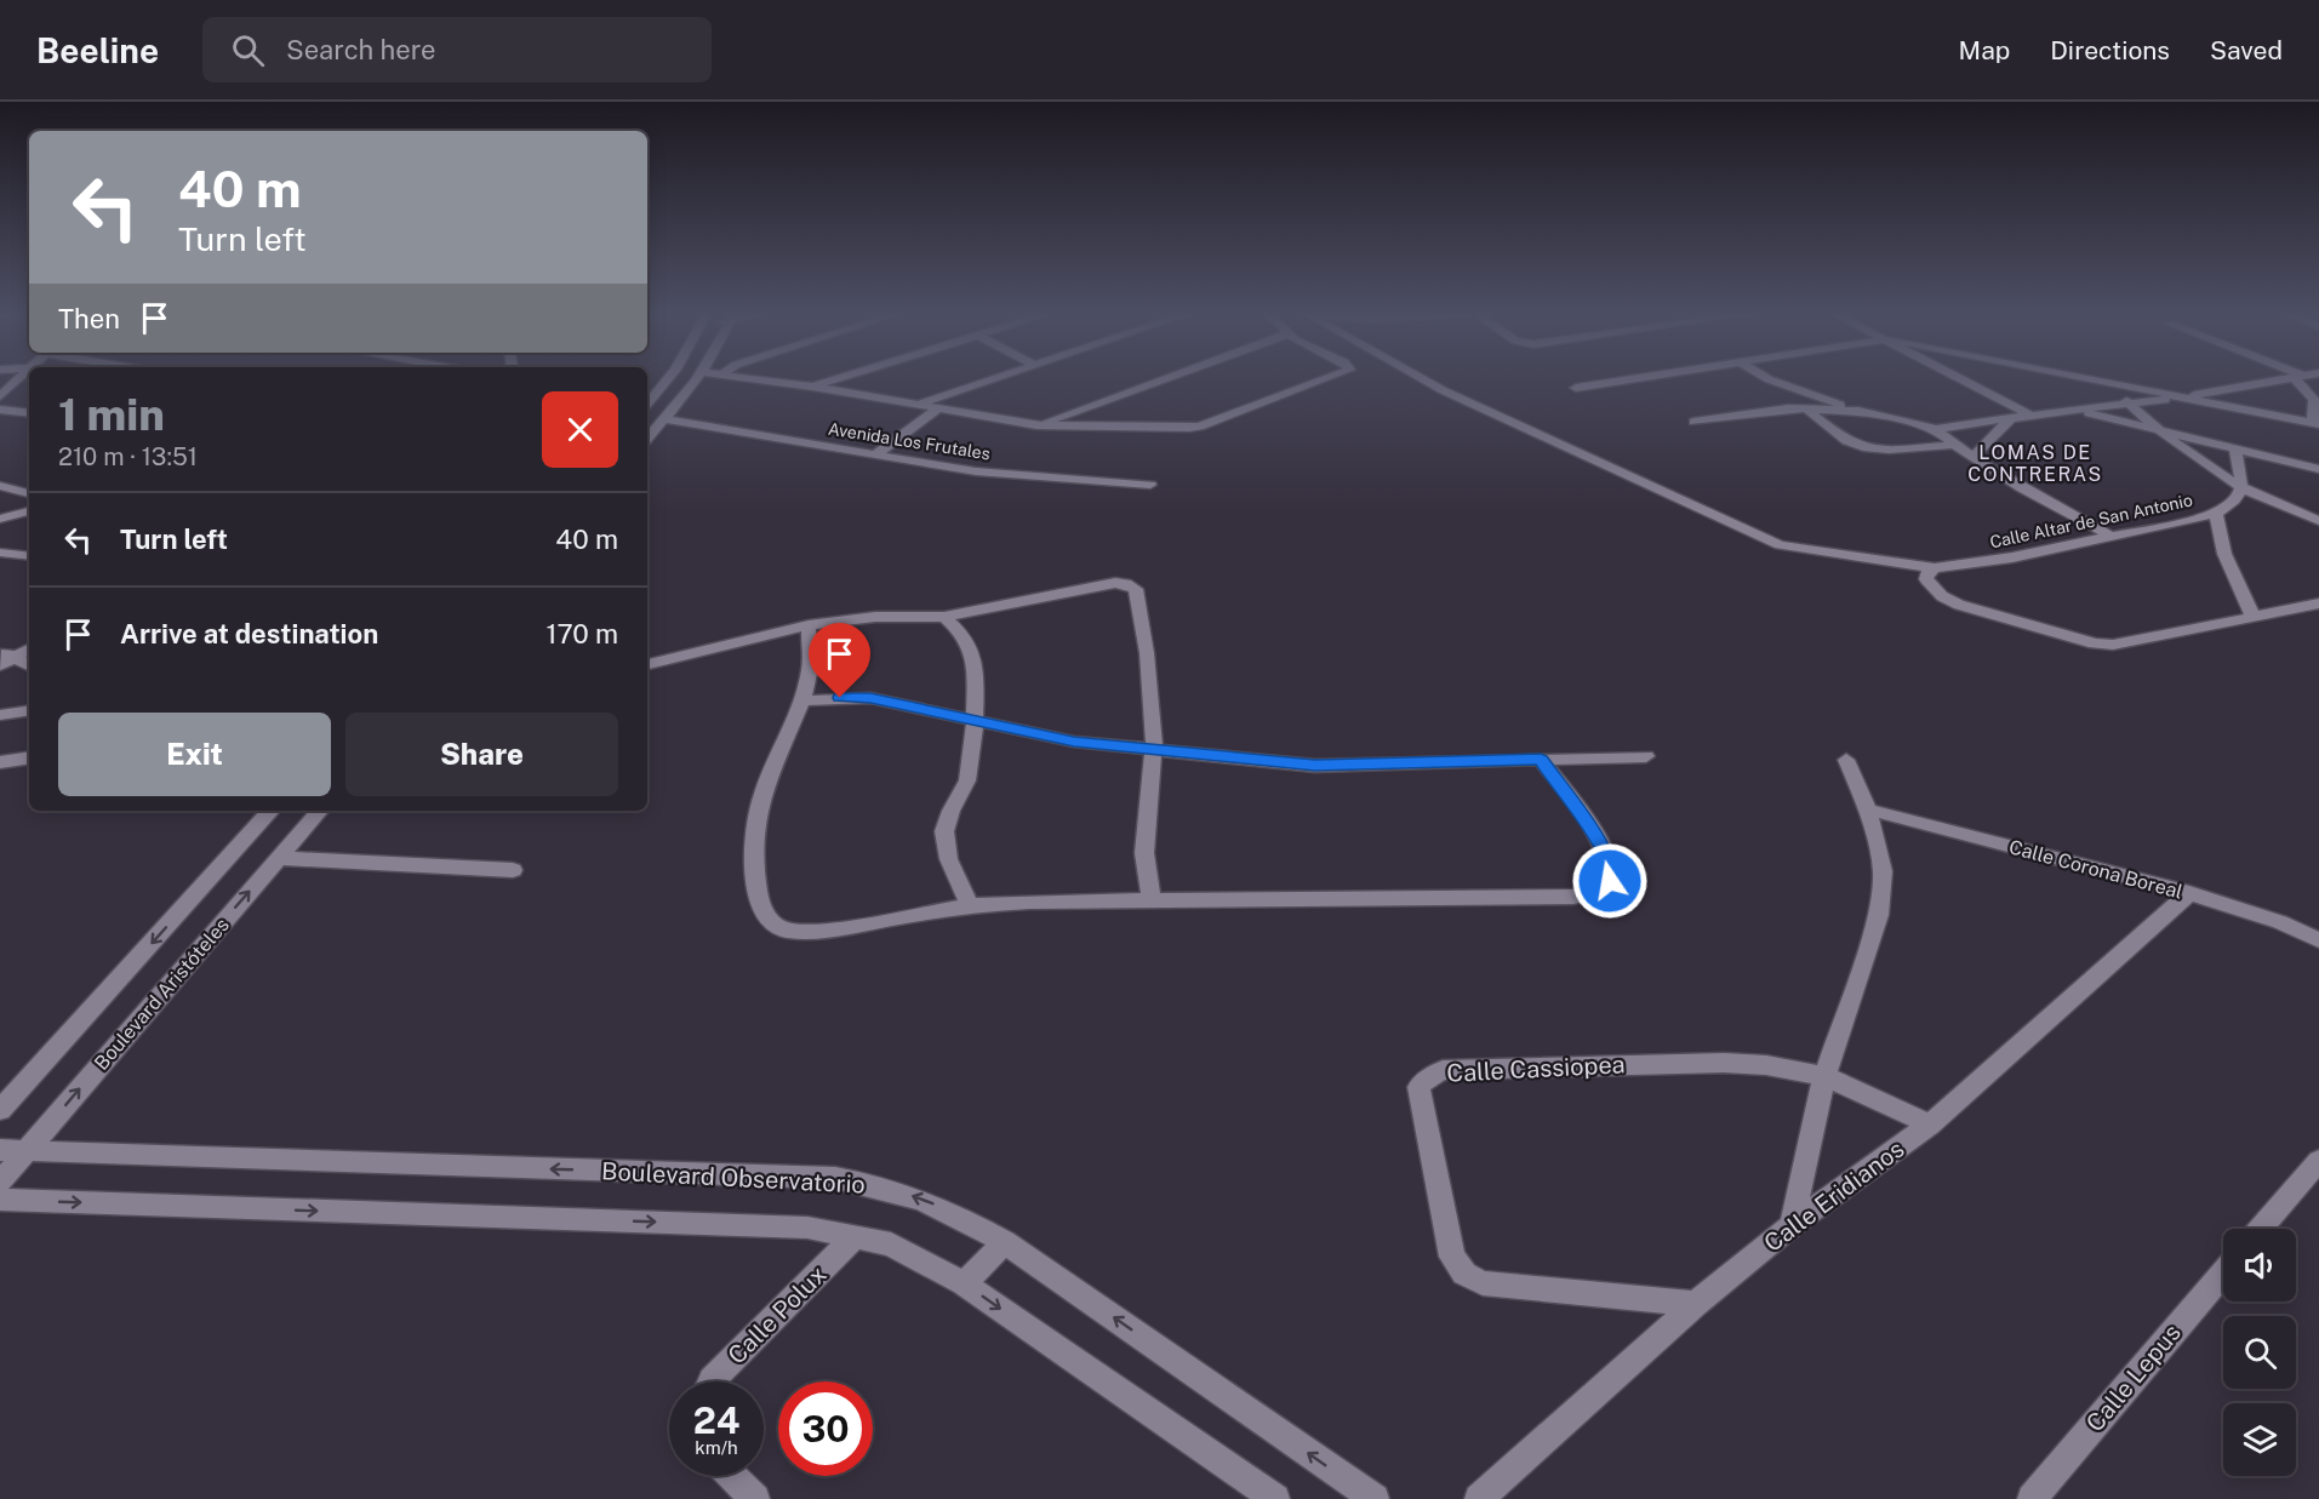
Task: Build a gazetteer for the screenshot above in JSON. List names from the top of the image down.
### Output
{
  "streets": {
    "street": [
      "Avenida Los Frutales",
      "Calle Altar de San Antonio",
      "Calle Corona Boreal",
      "Boulevard Aristóteles",
      "Calle Cassiopea",
      "Boulevard Observatorio",
      "Calle Eridianos",
      "Calle Polux",
      "Calle Lepus"
    ]
  },
  "crossings": [
    ["Calle Corona Boreal", "Calle Eridianos"],
    ["Boulevard Aristóteles", "Boulevard Observatorio"],
    ["Calle Cassiopea", "Calle Eridianos"]
  ],
  "districts": ["LOMAS DE CONTRERAS"],
  "page": {
    "header": "Beeline",
    "search": "Search here",
    "nav": ["Map", "Directions", "Saved"],
    "turn": ["40 m", "Turn left"],
    "then": "Then",
    "heading": ["1 min", "210 m · 13:51"],
    "list": [
      {
        "name": "Turn left",
        "value": "40 m"
      },
      {
        "name": "Arrive at destination",
        "value": "170 m"
      }
    ],
    "buttons": ["Exit", "Share"],
    "speed": "24 km/h",
    "limit": "30"
  }
}
